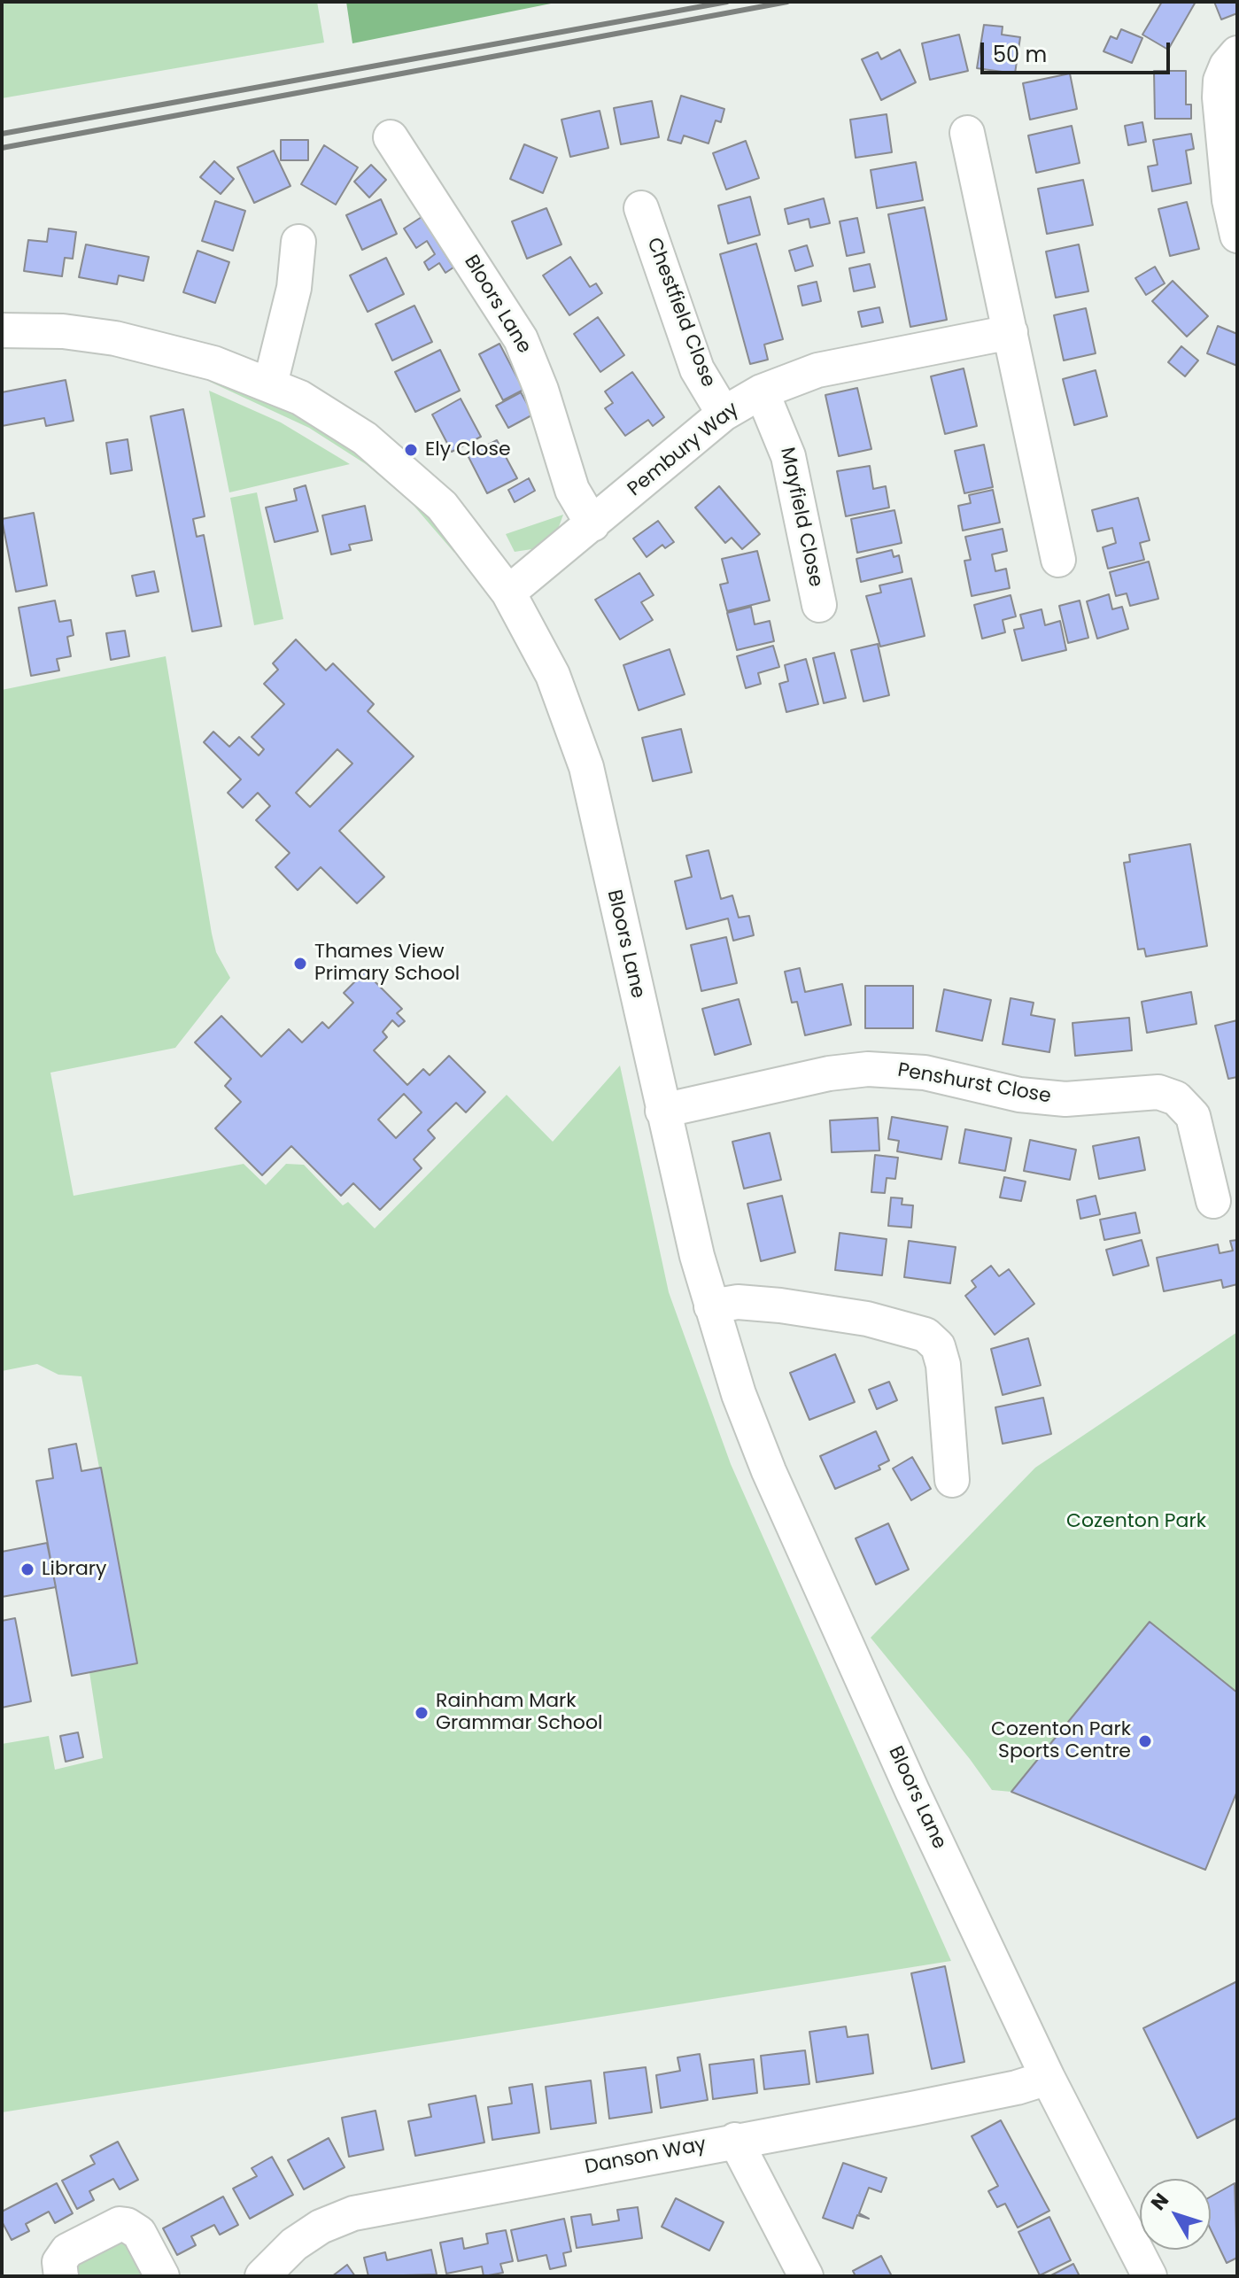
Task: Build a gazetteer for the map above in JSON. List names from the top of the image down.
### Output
{
  "streets": {
    "street": [
      "Bloors Lane",
      "Chestfield Close",
      "Pembury Way",
      "Mayfield Close",
      "Penshurst Close",
      "Danson Way"
    ]
  },
  "crossings": [
    ["Bloors Lane", "Pembury Way"],
    ["Bloors Lane", "Penshurst Close"],
    ["Bloors Lane", "Danson Way"],
    ["Chestfield Close", "Pembury Way"],
    ["Pembury Way", "Mayfield Close"]
  ],
  "parks": ["Cozenton Park"],
  "places": [
    "Ely Close",
    "Thames View Primary School",
    "Library",
    "Rainham Mark Grammar School",
    "Cozenton Park Sports Centre"
  ],
  "scale_bar": "50 m",
  "north": "top left"
}
